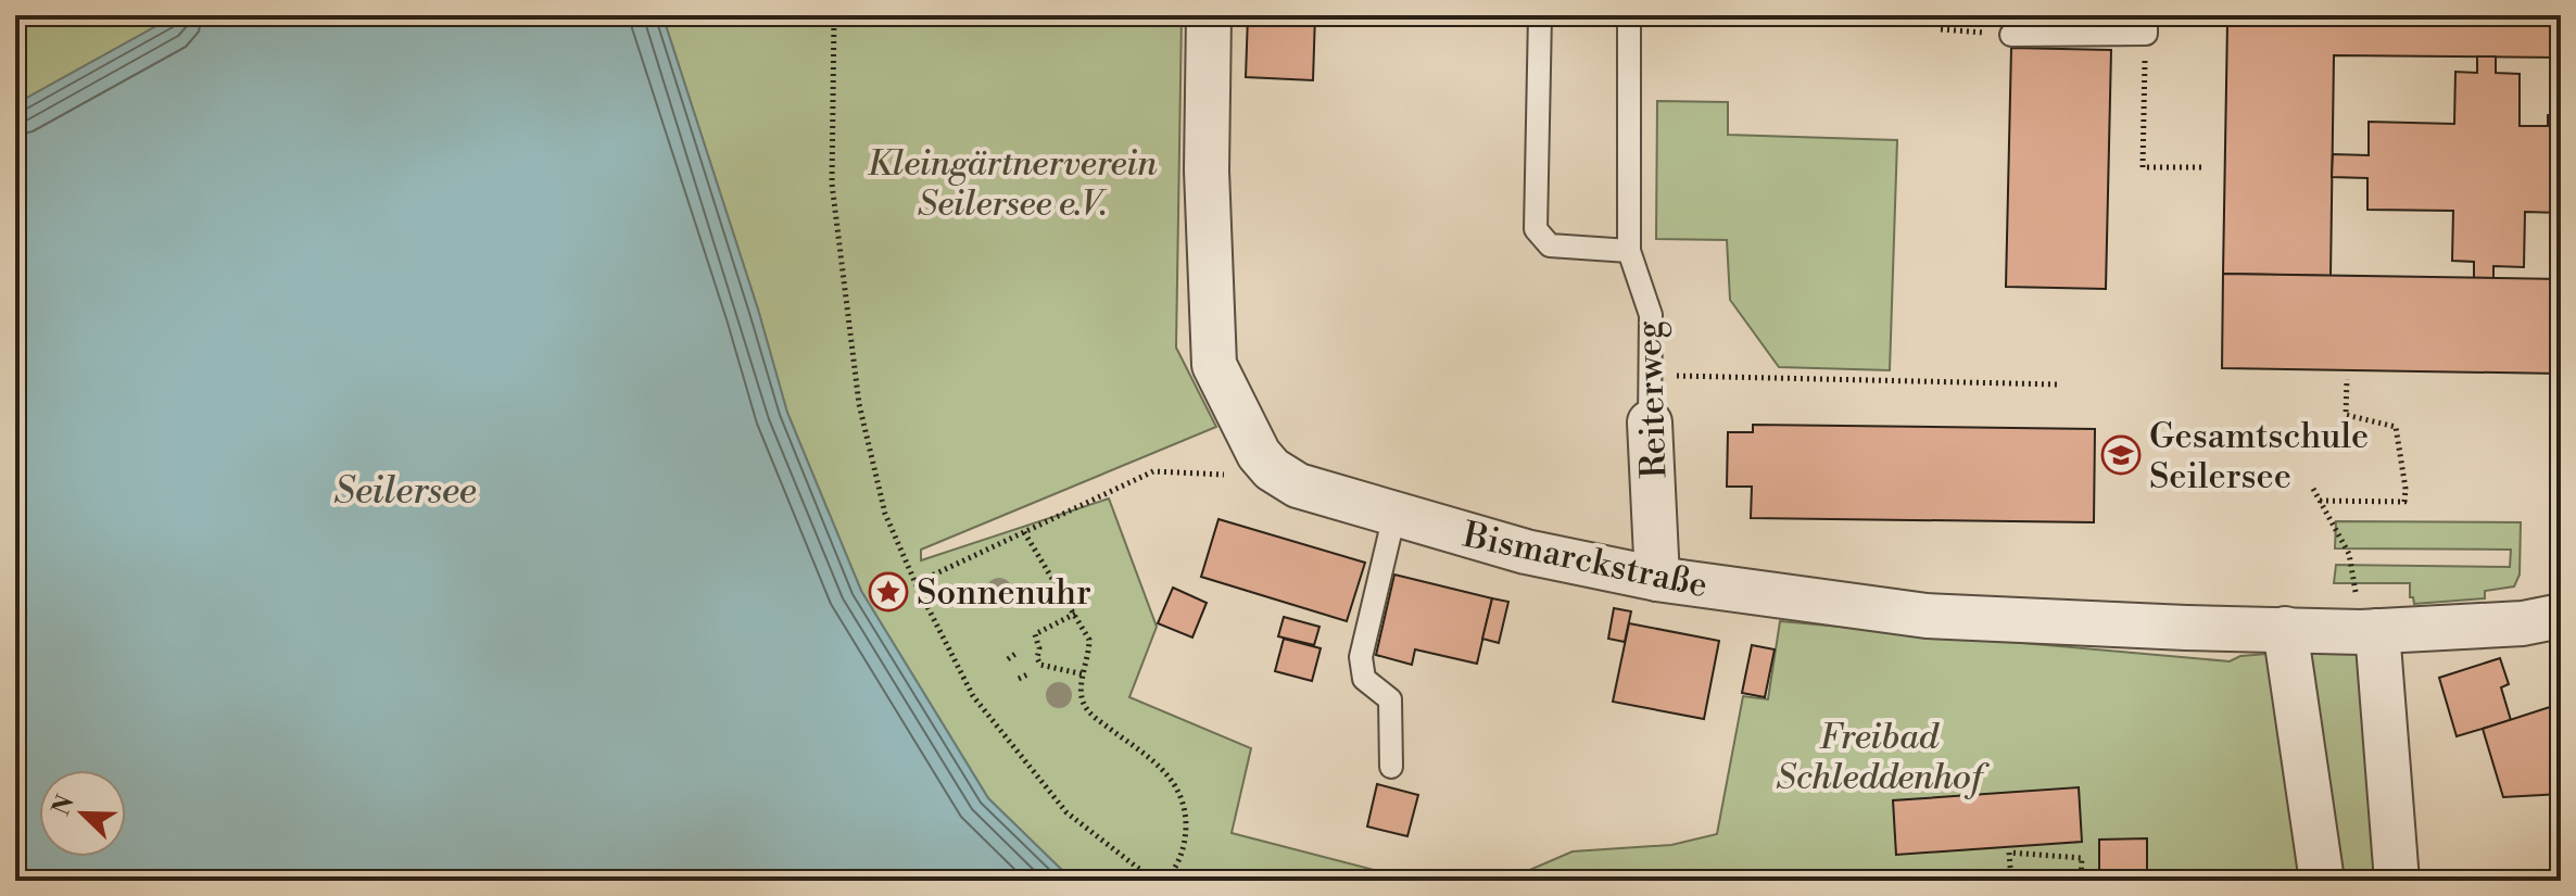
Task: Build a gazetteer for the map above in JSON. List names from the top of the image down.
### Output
{
  "streets": {
    "street": ["Reiterweg", "Bismarckstraße"]
  },
  "crossings": [
    ["Reiterweg", "Bismarckstraße"]
  ],
  "water": ["Seilersee"],
  "parks": ["Kleingärtnerverein Seilersee e.V.", "Freibad Schleddenhof"],
  "places": {
    "school or university": ["Gesamtschule Seilersee"],
    "place": ["Sonnenuhr"]
  },
  "north": "top left"
}
